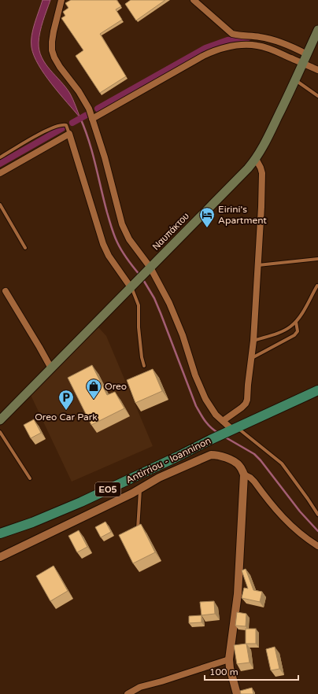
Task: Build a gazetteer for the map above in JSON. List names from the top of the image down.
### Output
{
  "streets": {
    "main road": ["Ναυπάκτου", "Antirriou - Ioanninon", "ΕΟ5"]
  },
  "places": {
    "hotel": ["Eirini's Apartment"],
    "shop": ["Oreo"],
    "parking": ["Oreo Car Park"]
  },
  "scale_bar": "100 m"
}
